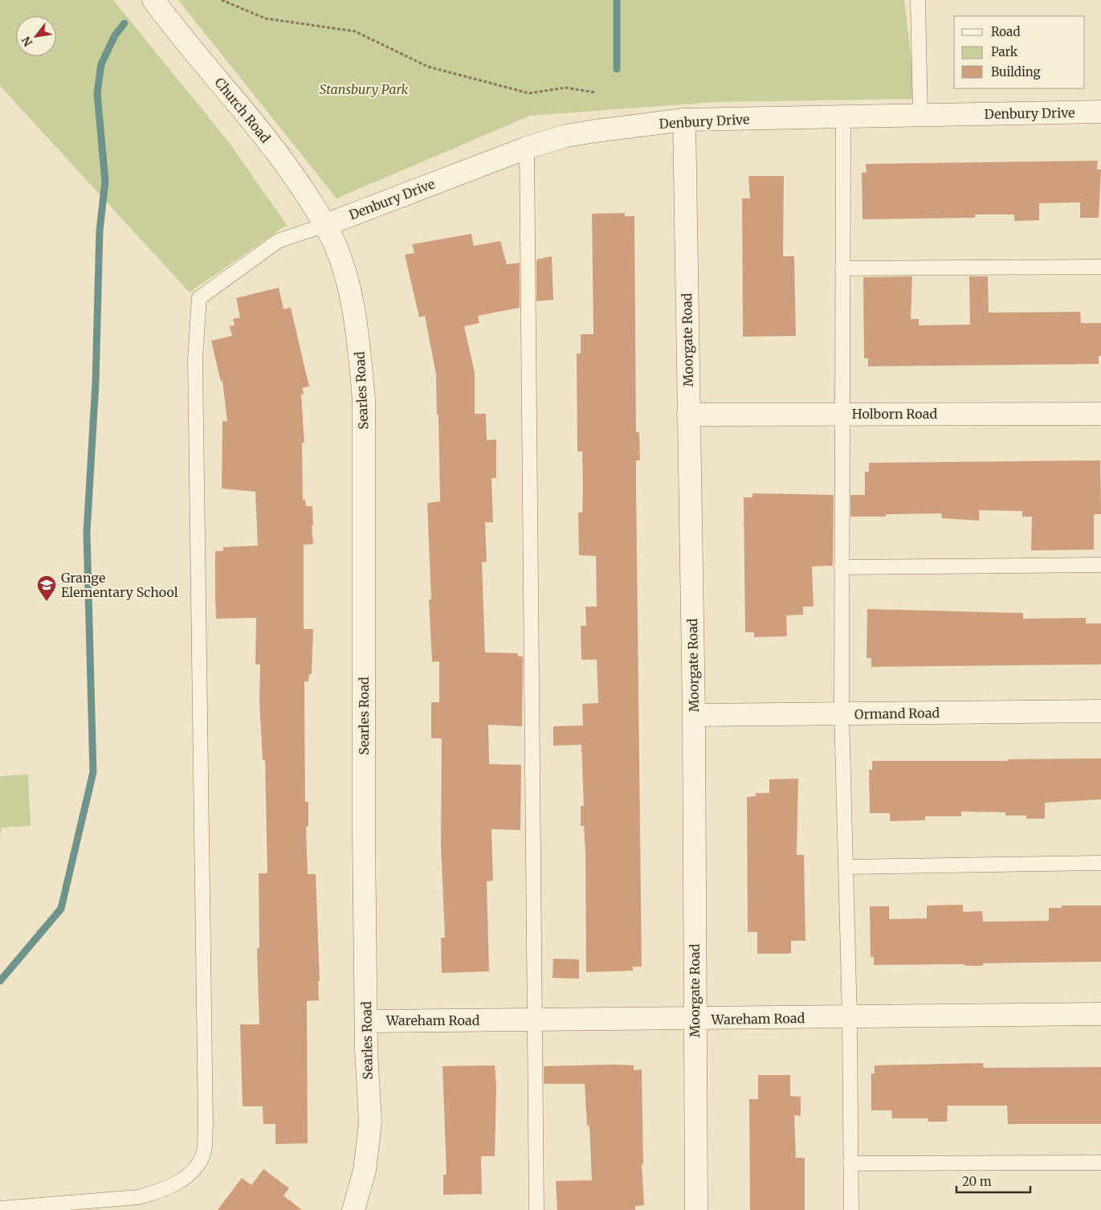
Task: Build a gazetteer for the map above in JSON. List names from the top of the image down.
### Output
{
  "streets": {
    "street": [
      "Church Road",
      "Denbury Drive",
      "Moorgate Road",
      "Searles Road",
      "Holborn Road",
      "Ormand Road",
      "Wareham Road"
    ]
  },
  "crossings": [
    ["Church Road", "Denbury Drive"],
    ["Church Road", "Searles Road"],
    ["Denbury Drive", "Moorgate Road"],
    ["Denbury Drive", "Searles Road"],
    ["Moorgate Road", "Holborn Road"],
    ["Moorgate Road", "Ormand Road"],
    ["Moorgate Road", "Wareham Road"],
    ["Searles Road", "Wareham Road"]
  ],
  "parks": ["Stansbury Park"],
  "places": {
    "school or university": ["Grange Elementary School"]
  },
  "legend": ["Road", "Park", "Building"],
  "scale_bar": "20 m",
  "north": "bottom left"
}
